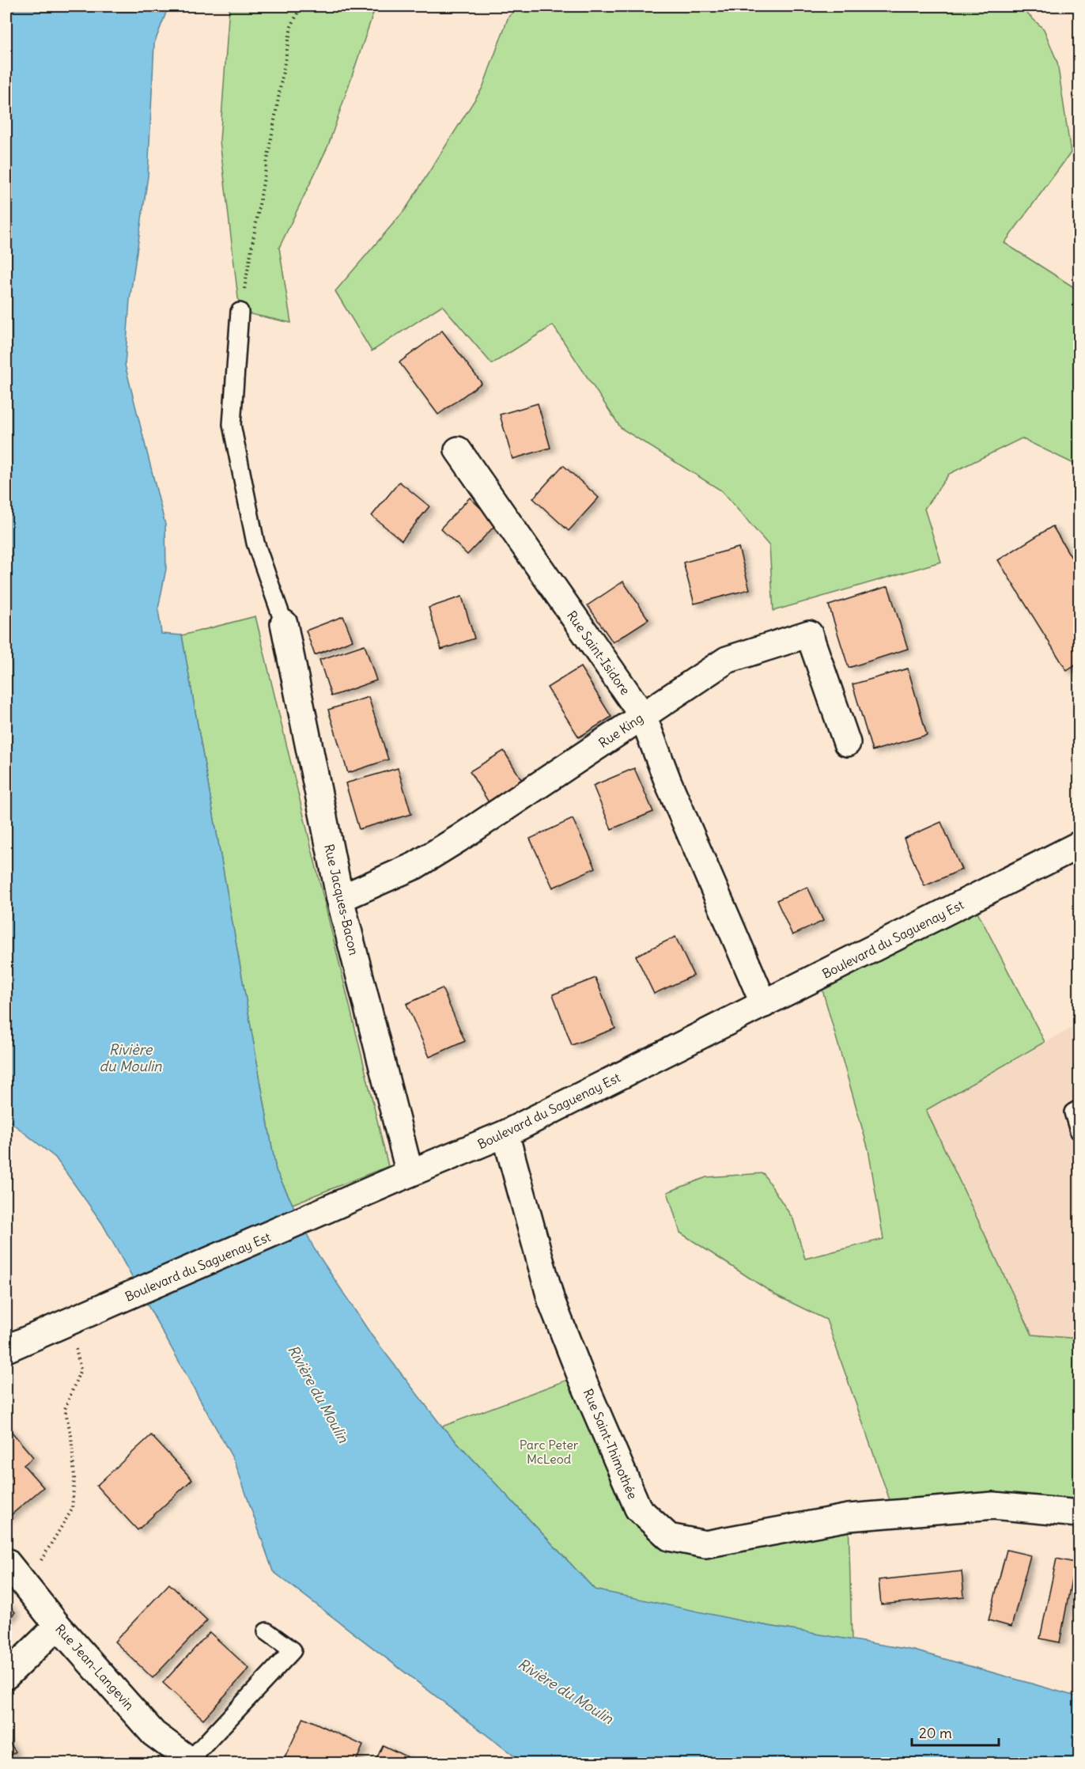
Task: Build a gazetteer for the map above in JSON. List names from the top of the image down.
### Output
{
  "streets": {
    "street": [
      "Rue Saint-Isidore",
      "Rue King",
      "Rue Jacques-Bacon",
      "Boulevard du Saguenay Est",
      "Rue Saint-Thimothée",
      "Rue Jean-Langevin"
    ]
  },
  "crossings": [
    ["Rue Saint-Isidore", "Rue King"],
    ["Rue Saint-Isidore", "Boulevard du Saguenay Est"],
    ["Rue King", "Rue Jacques-Bacon"],
    ["Rue Jacques-Bacon", "Boulevard du Saguenay Est"],
    ["Boulevard du Saguenay Est", "Rue Saint-Thimothée"]
  ],
  "water": ["Rivière du Moulin"],
  "parks": ["Parc Peter McLeod"],
  "scale_bar": "20 m"
}
